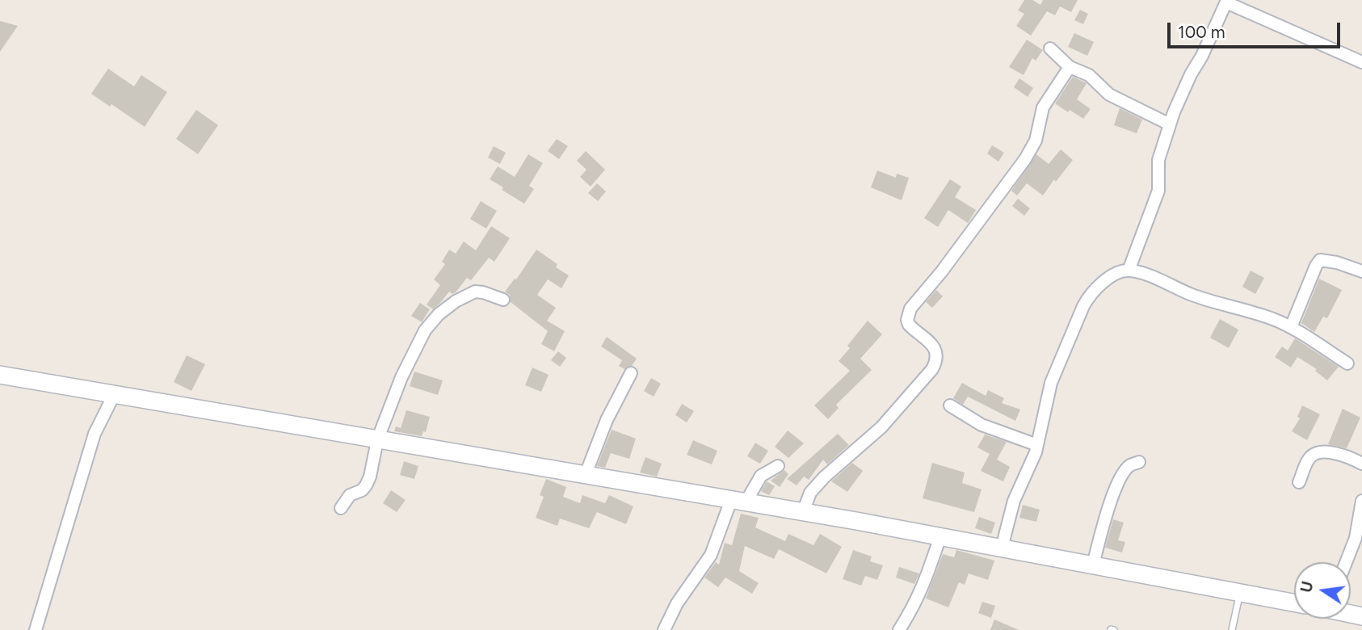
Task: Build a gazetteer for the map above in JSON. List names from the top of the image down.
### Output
{
  "scale_bar": "100 m",
  "north": "left"
}
